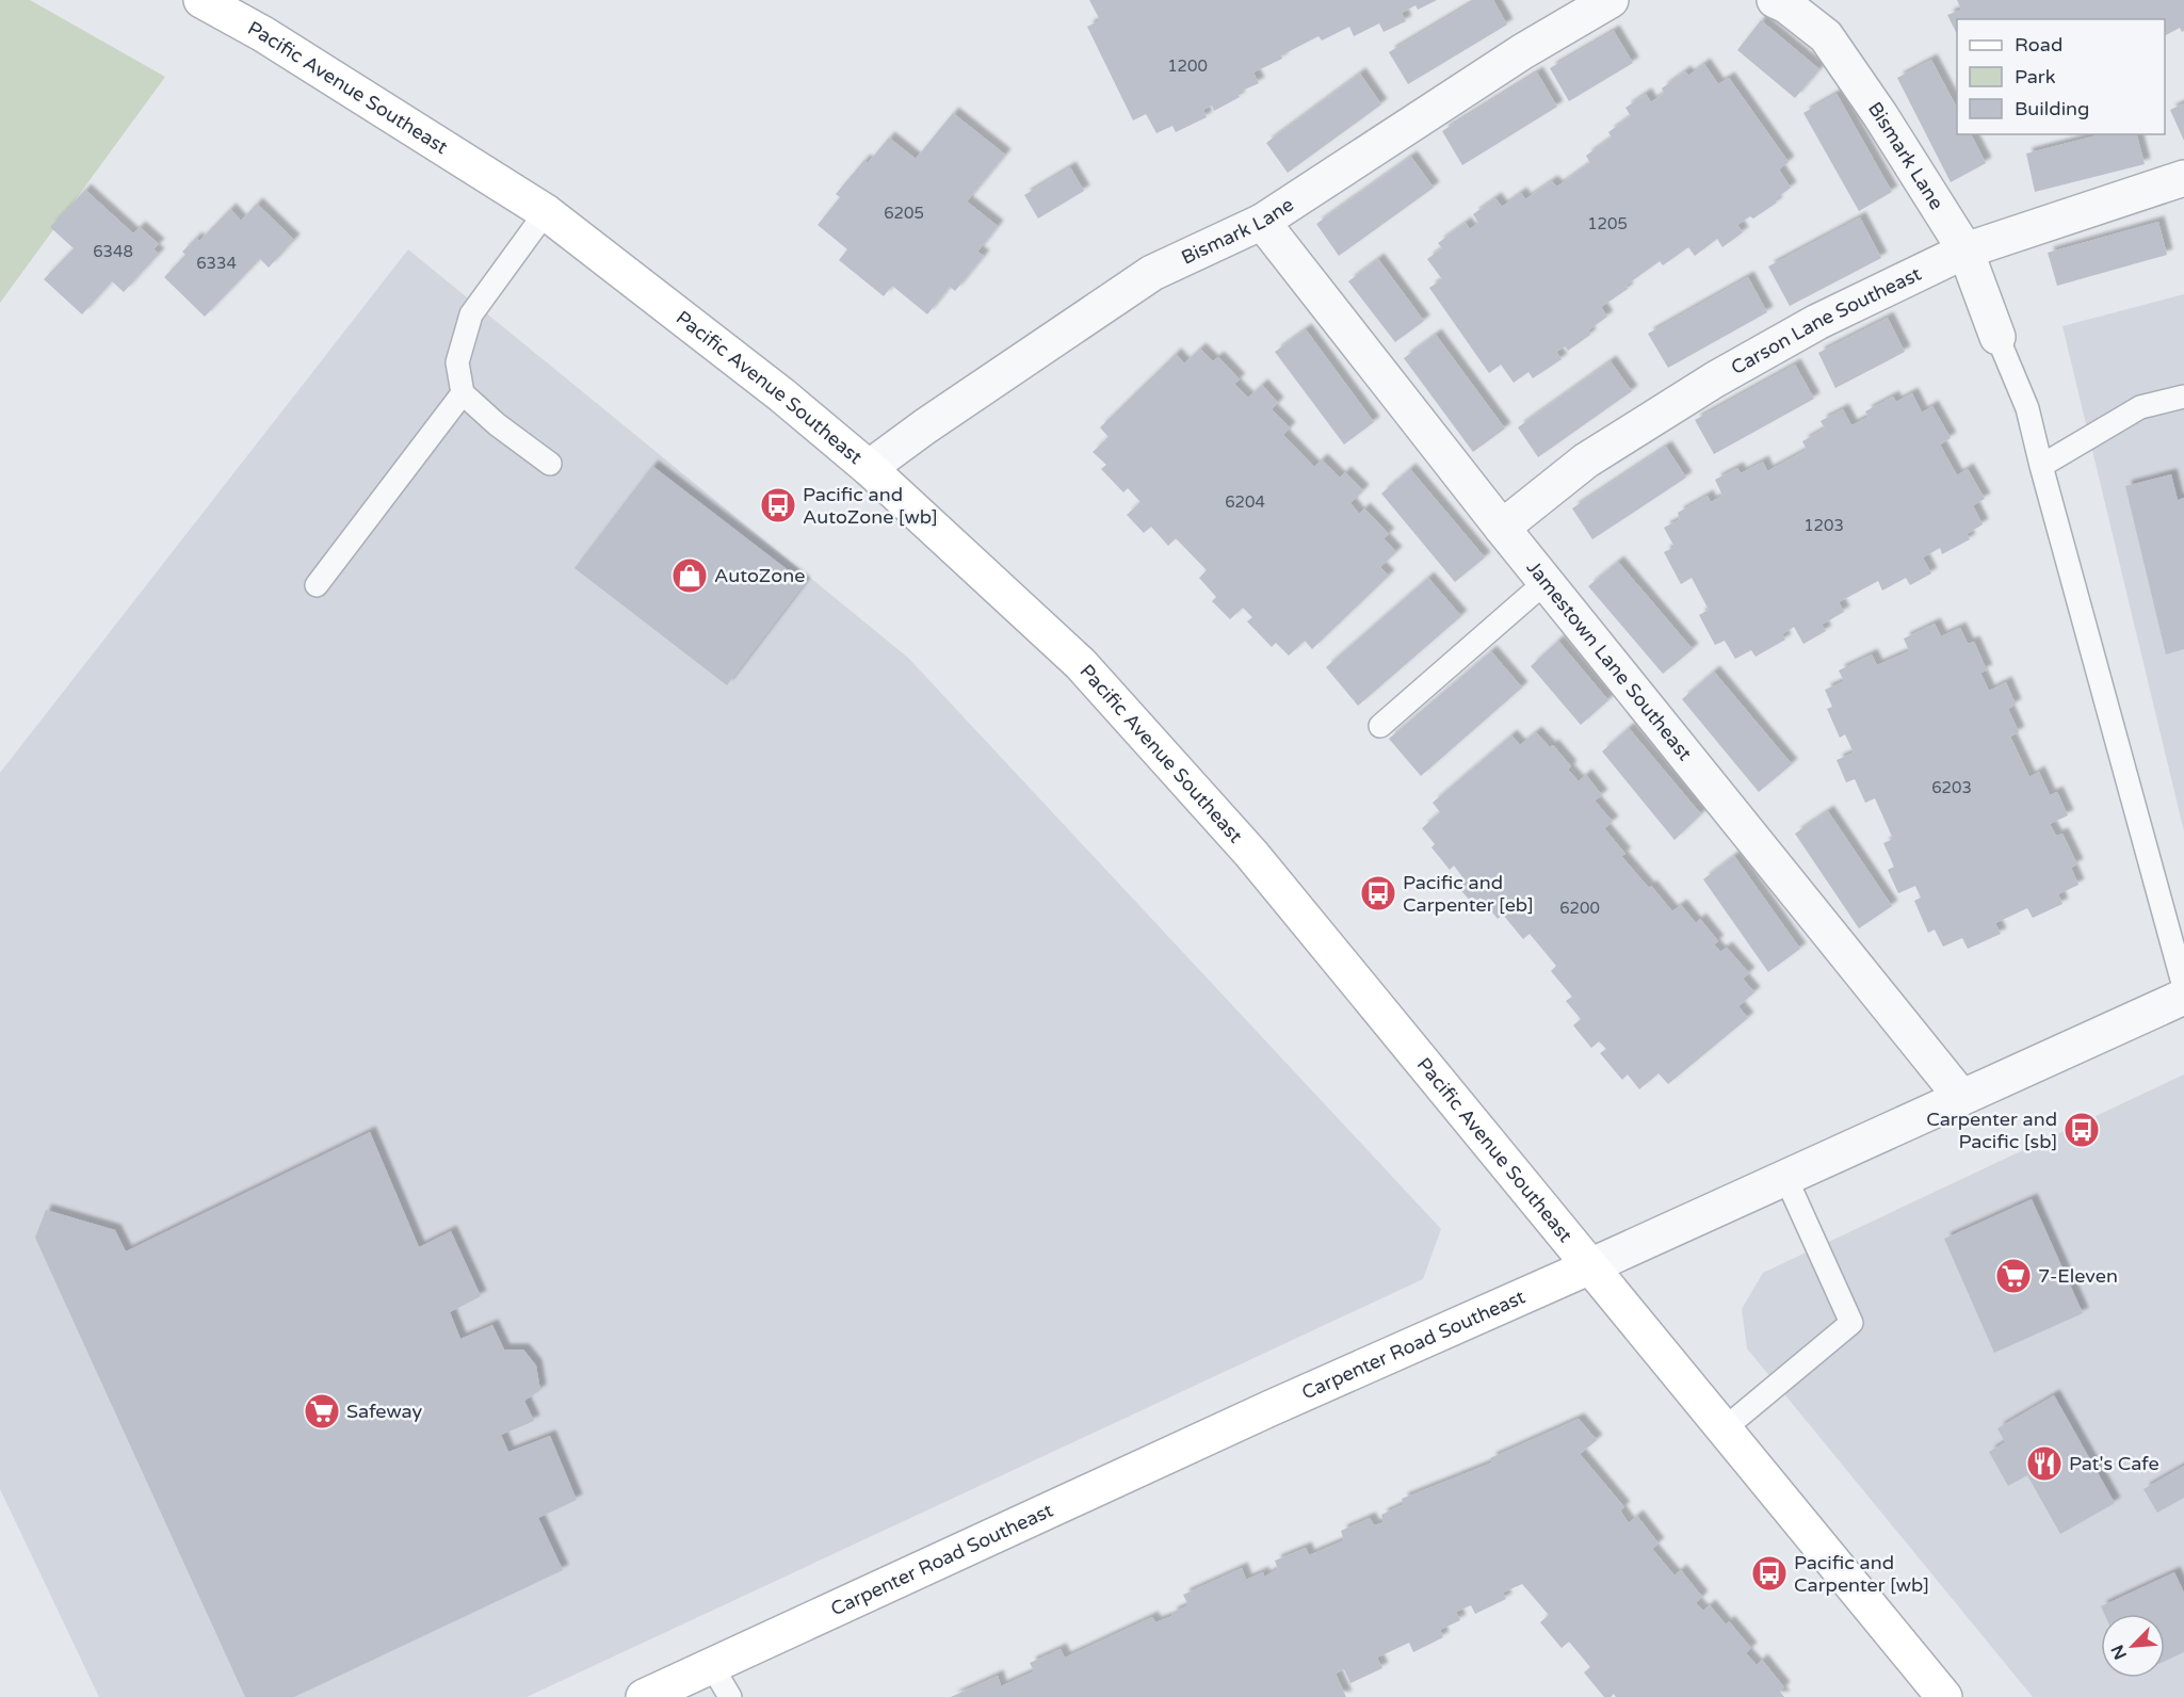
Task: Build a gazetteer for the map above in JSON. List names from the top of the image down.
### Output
{
  "streets": {
    "main road": ["Pacific Avenue Southeast", "Carpenter Road Southeast"],
    "street": ["Bismark Lane", "Carson Lane Southeast", "Jamestown Lane Southeast"]
  },
  "crossings": [
    ["Pacific Avenue Southeast", "Bismark Lane"],
    ["Pacific Avenue Southeast", "Carpenter Road Southeast"],
    ["Bismark Lane", "Carson Lane Southeast"],
    ["Bismark Lane", "Jamestown Lane Southeast"],
    ["Carson Lane Southeast", "Jamestown Lane Southeast"],
    ["Jamestown Lane Southeast", "Carpenter Road Southeast"]
  ],
  "places": {
    "bus stop": [
      "Pacific and AutoZone [wb]",
      "Pacific and Carpenter [eb]",
      "Carpenter and Pacific [sb]",
      "Pacific and Carpenter [wb]"
    ],
    "shop": ["AutoZone"],
    "supermarket": ["7-Eleven", "Safeway"],
    "restaurant": ["Pat's Cafe"]
  },
  "house_numbers": [
    "1200",
    "6205",
    "1205",
    "6348",
    "6334",
    "6204",
    "1203",
    "6203",
    "6200"
  ],
  "legend": ["Road", "Park", "Building"],
  "north": "bottom left"
}
